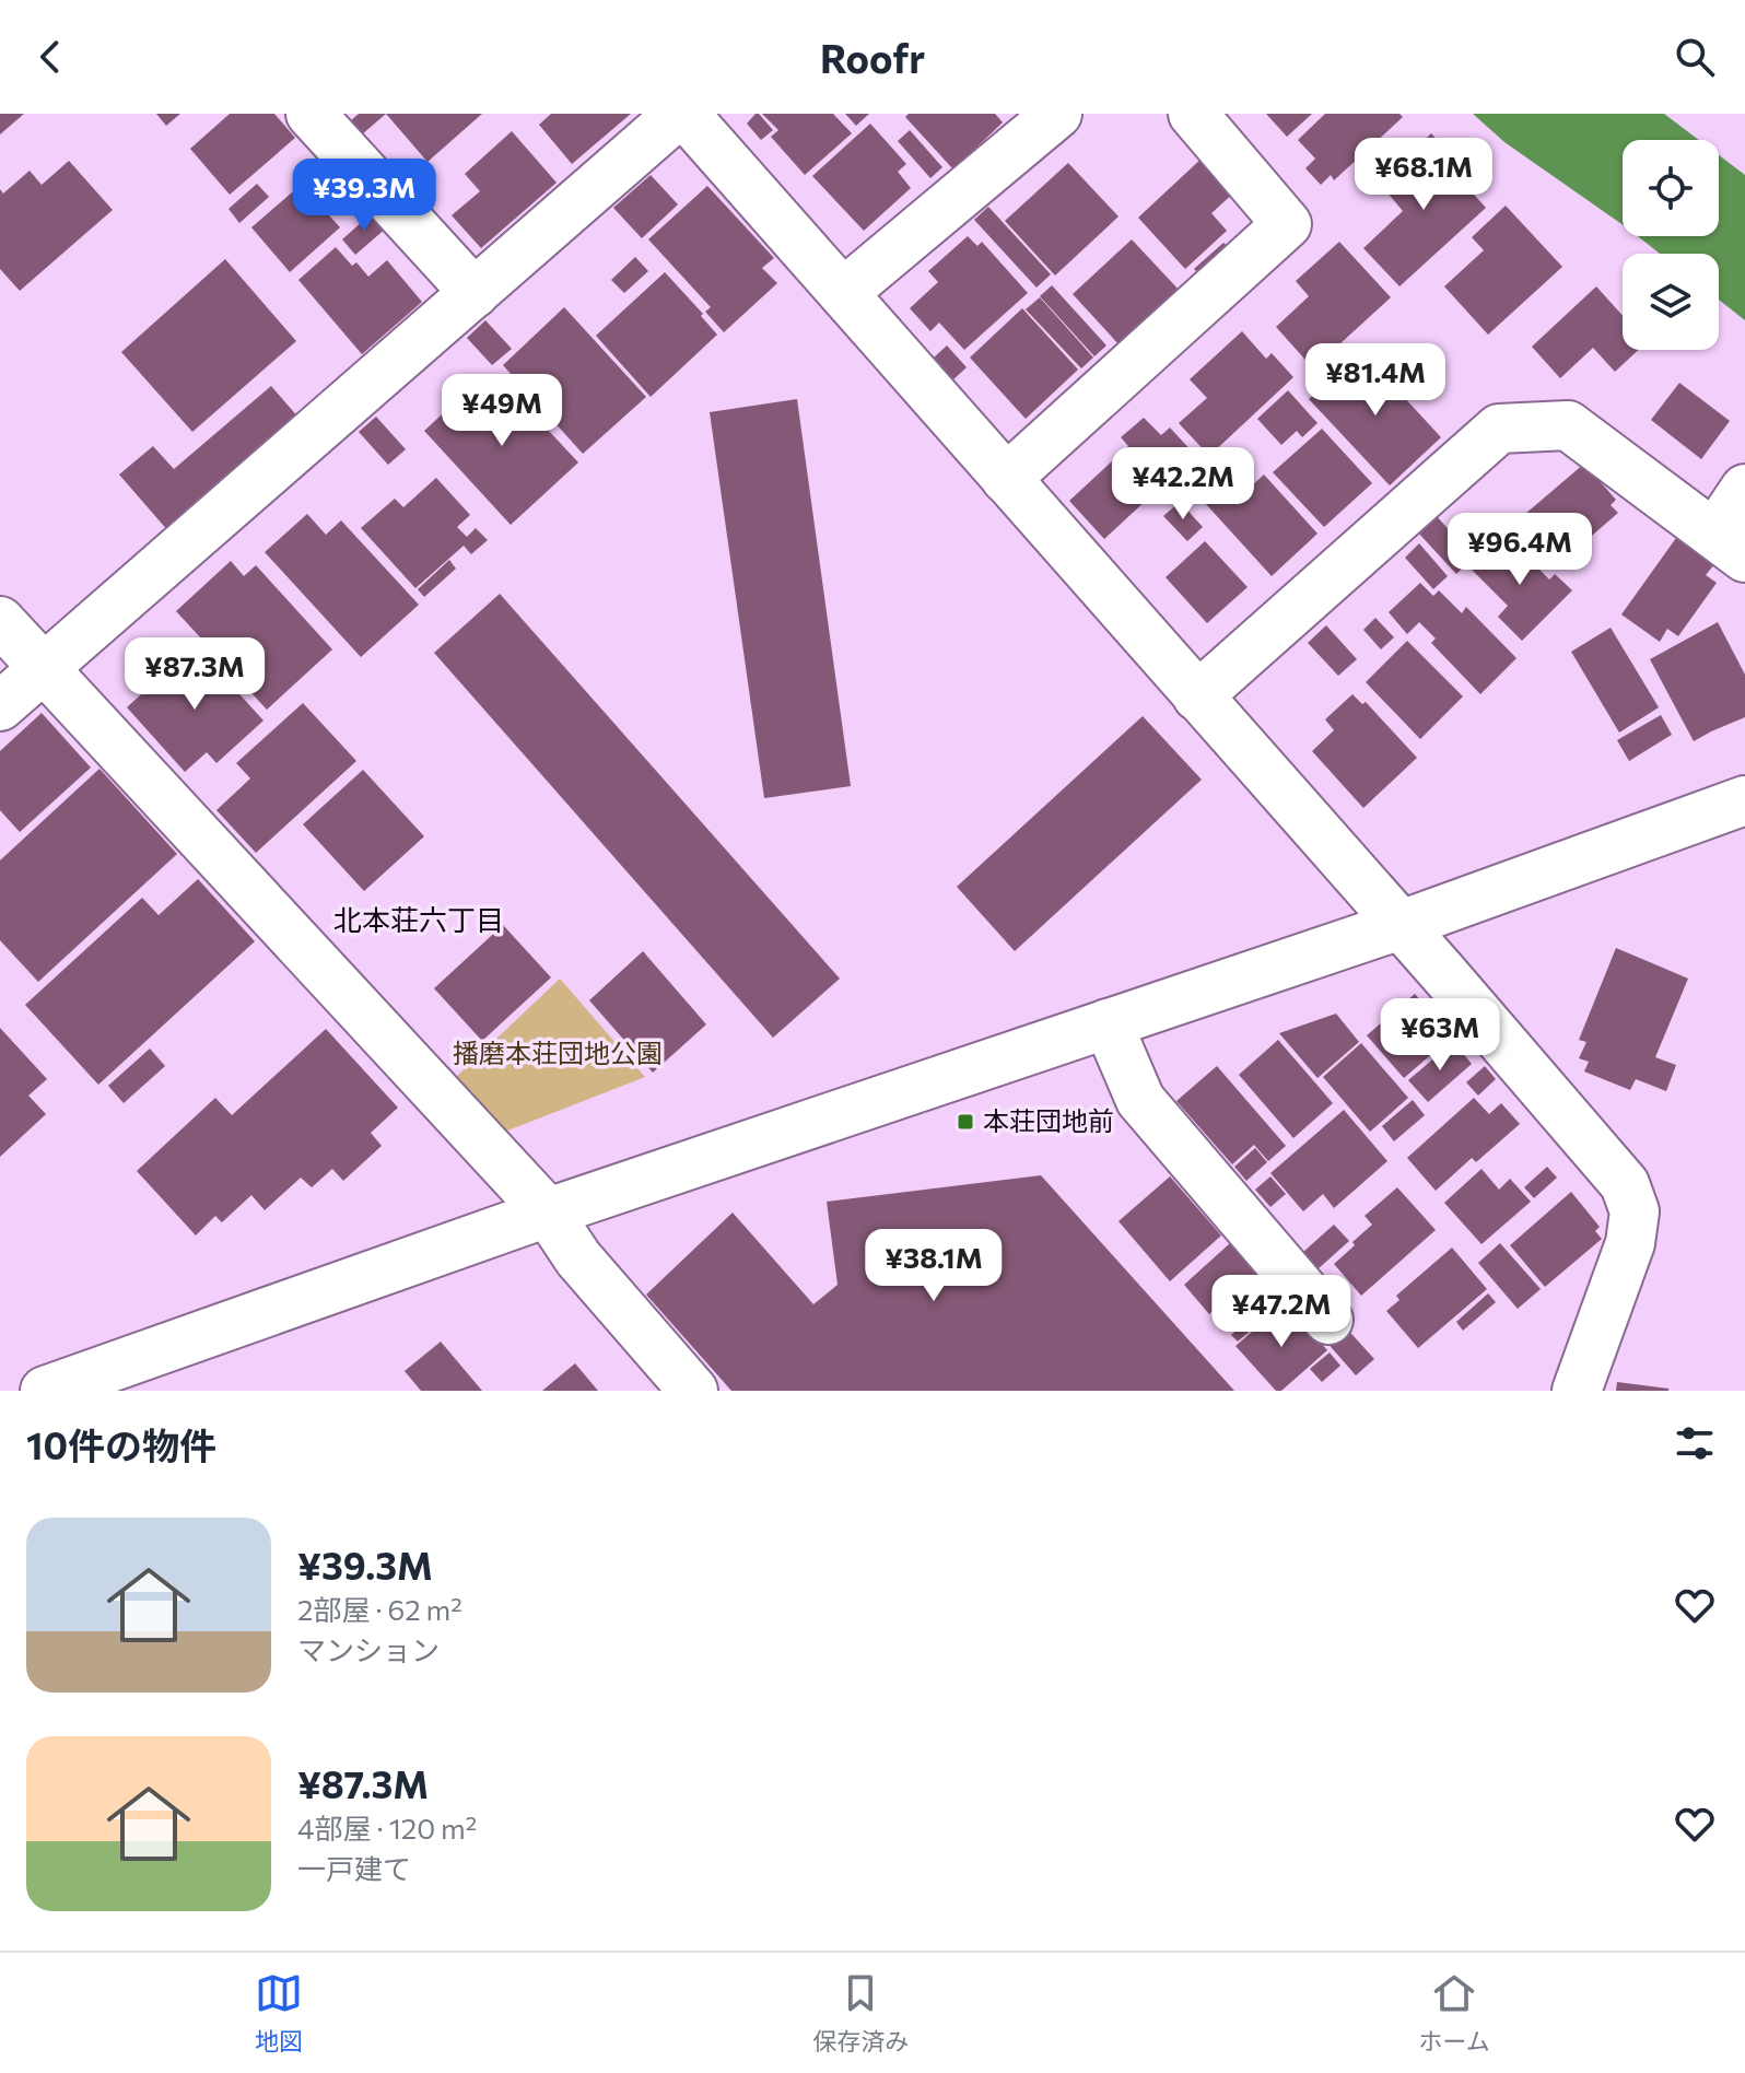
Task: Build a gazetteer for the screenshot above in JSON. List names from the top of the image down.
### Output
{
  "districts": ["北本荘六丁目"],
  "parks": ["播磨本荘団地公園"],
  "places": {
    "transit": ["本荘団地前"]
  },
  "page": {
    "header": "Roofr",
    "price": [
      "¥68.1M",
      "¥39.3M",
      "¥81.4M",
      "¥49M",
      "¥42.2M",
      "¥96.4M",
      "¥87.3M",
      "¥63M",
      "¥38.1M",
      "¥47.2M"
    ],
    "heading": "10件の物件",
    "list": [
      {
        "name": "¥39.3M",
        "note": "2部屋 · 62 m² · マンション"
      },
      {
        "name": "¥87.3M",
        "note": "4部屋 · 120 m² · 一戸建て"
      }
    ],
    "tabs": ["地図", "保存済み", "ホーム"]
  }
}
